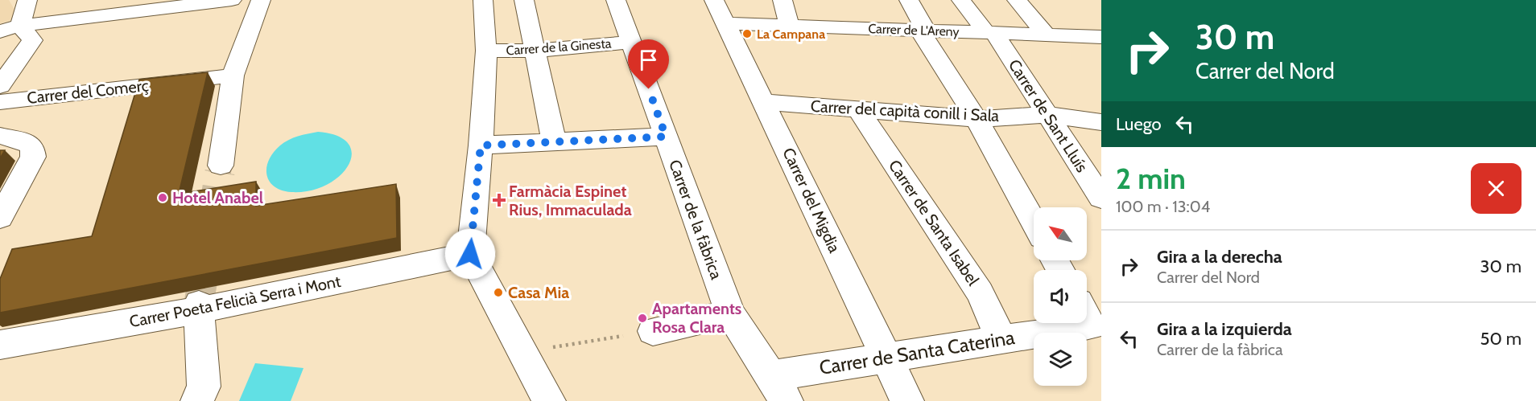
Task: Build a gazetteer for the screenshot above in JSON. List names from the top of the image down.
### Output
{
  "streets": {
    "street": [
      "Carrer de L'Areny",
      "Carrer de la Ginesta",
      "Carrer del Comerç",
      "Carrer del capità conill i Sala",
      "Carrer de Sant Lluís",
      "Carrer del Migdia",
      "Carrer de la fàbrica",
      "Carrer de Santa Isabel",
      "Carrer Poeta Felicià Serra i Mont",
      "Carrer de Santa Caterina"
    ]
  },
  "crossings": [
    ["Carrer de L'Areny", "Carrer de Sant Lluís"],
    ["Carrer de L'Areny", "Carrer del Migdia"],
    ["Carrer de la Ginesta", "Carrer de la fàbrica"],
    ["Carrer del capità conill i Sala", "Carrer de Sant Lluís"],
    ["Carrer del capità conill i Sala", "Carrer del Migdia"],
    ["Carrer del capità conill i Sala", "Carrer de Santa Isabel"],
    ["Carrer del Migdia", "Carrer de Santa Caterina"],
    ["Carrer de la fàbrica", "Carrer de Santa Caterina"],
    ["Carrer de Santa Isabel", "Carrer de Santa Caterina"]
  ],
  "places": {
    "other": [
      "La Campana",
      "Hotel Anabel",
      "Casa Mia",
      "Apartaments Rosa Clara"
    ],
    "health": ["Farmàcia Espinet Rius, Immaculada"]
  },
  "north": "top left",
  "page": {
    "turn": ["30 m", "Carrer del Nord"],
    "then": "Luego",
    "heading": ["2 min", "100 m · 13:04"],
    "list": [
      {
        "name": "Gira a la derecha",
        "note": "Carrer del Nord",
        "value": "30 m"
      },
      {
        "name": "Gira a la izquierda",
        "note": "Carrer de la fàbrica",
        "value": "50 m"
      }
    ]
  }
}
